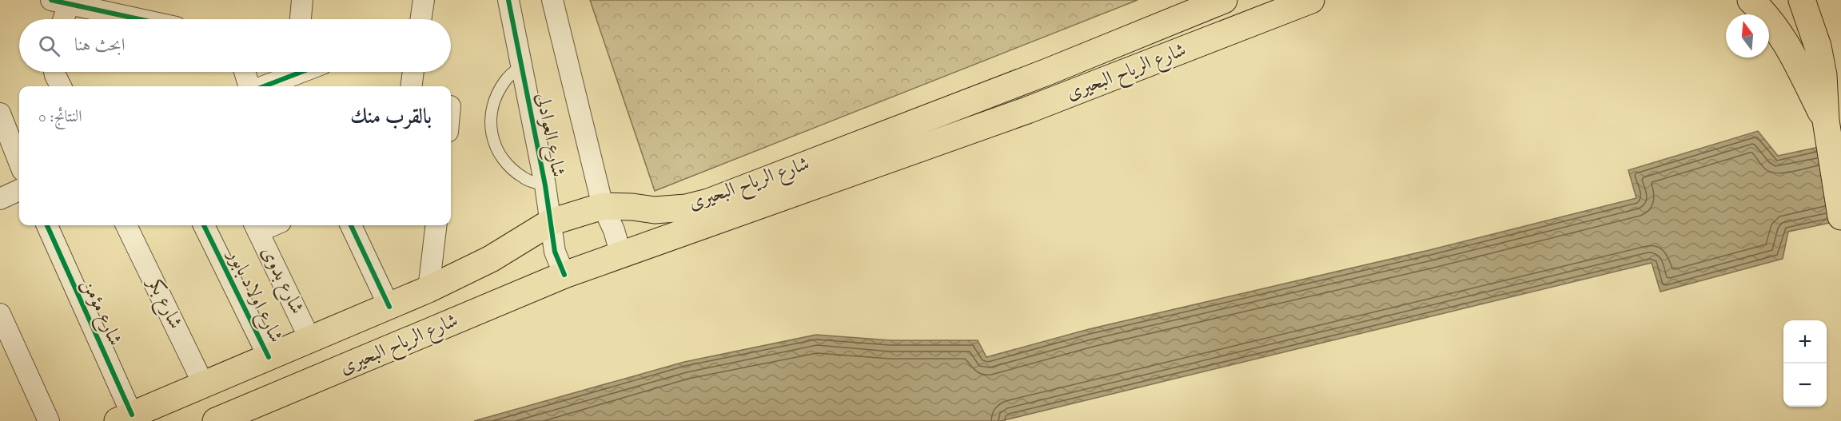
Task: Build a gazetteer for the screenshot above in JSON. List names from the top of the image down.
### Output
{
  "streets": {
    "main road": ["شارع الرياح البحيرى"],
    "street": [
      "شارع العوادلى",
      "شارع بدوى",
      "شارع اولاد بابور",
      "شارع بكر",
      "شارع مؤمن"
    ]
  },
  "crossings": [
    ["شارع الرياح البحيرى", "شارع العوادلى"],
    ["شارع الرياح البحيرى", "شارع بدوى"],
    ["شارع الرياح البحيرى", "شارع اولاد بابور"],
    ["شارع الرياح البحيرى", "شارع بكر"],
    ["شارع الرياح البحيرى", "شارع مؤمن"]
  ],
  "north": "top",
  "page": {
    "search": "ابحث هنا",
    "heading": ["بالقرب منك", "النتائج: 0"],
    "map_buttons": ["+", "−"]
  }
}
